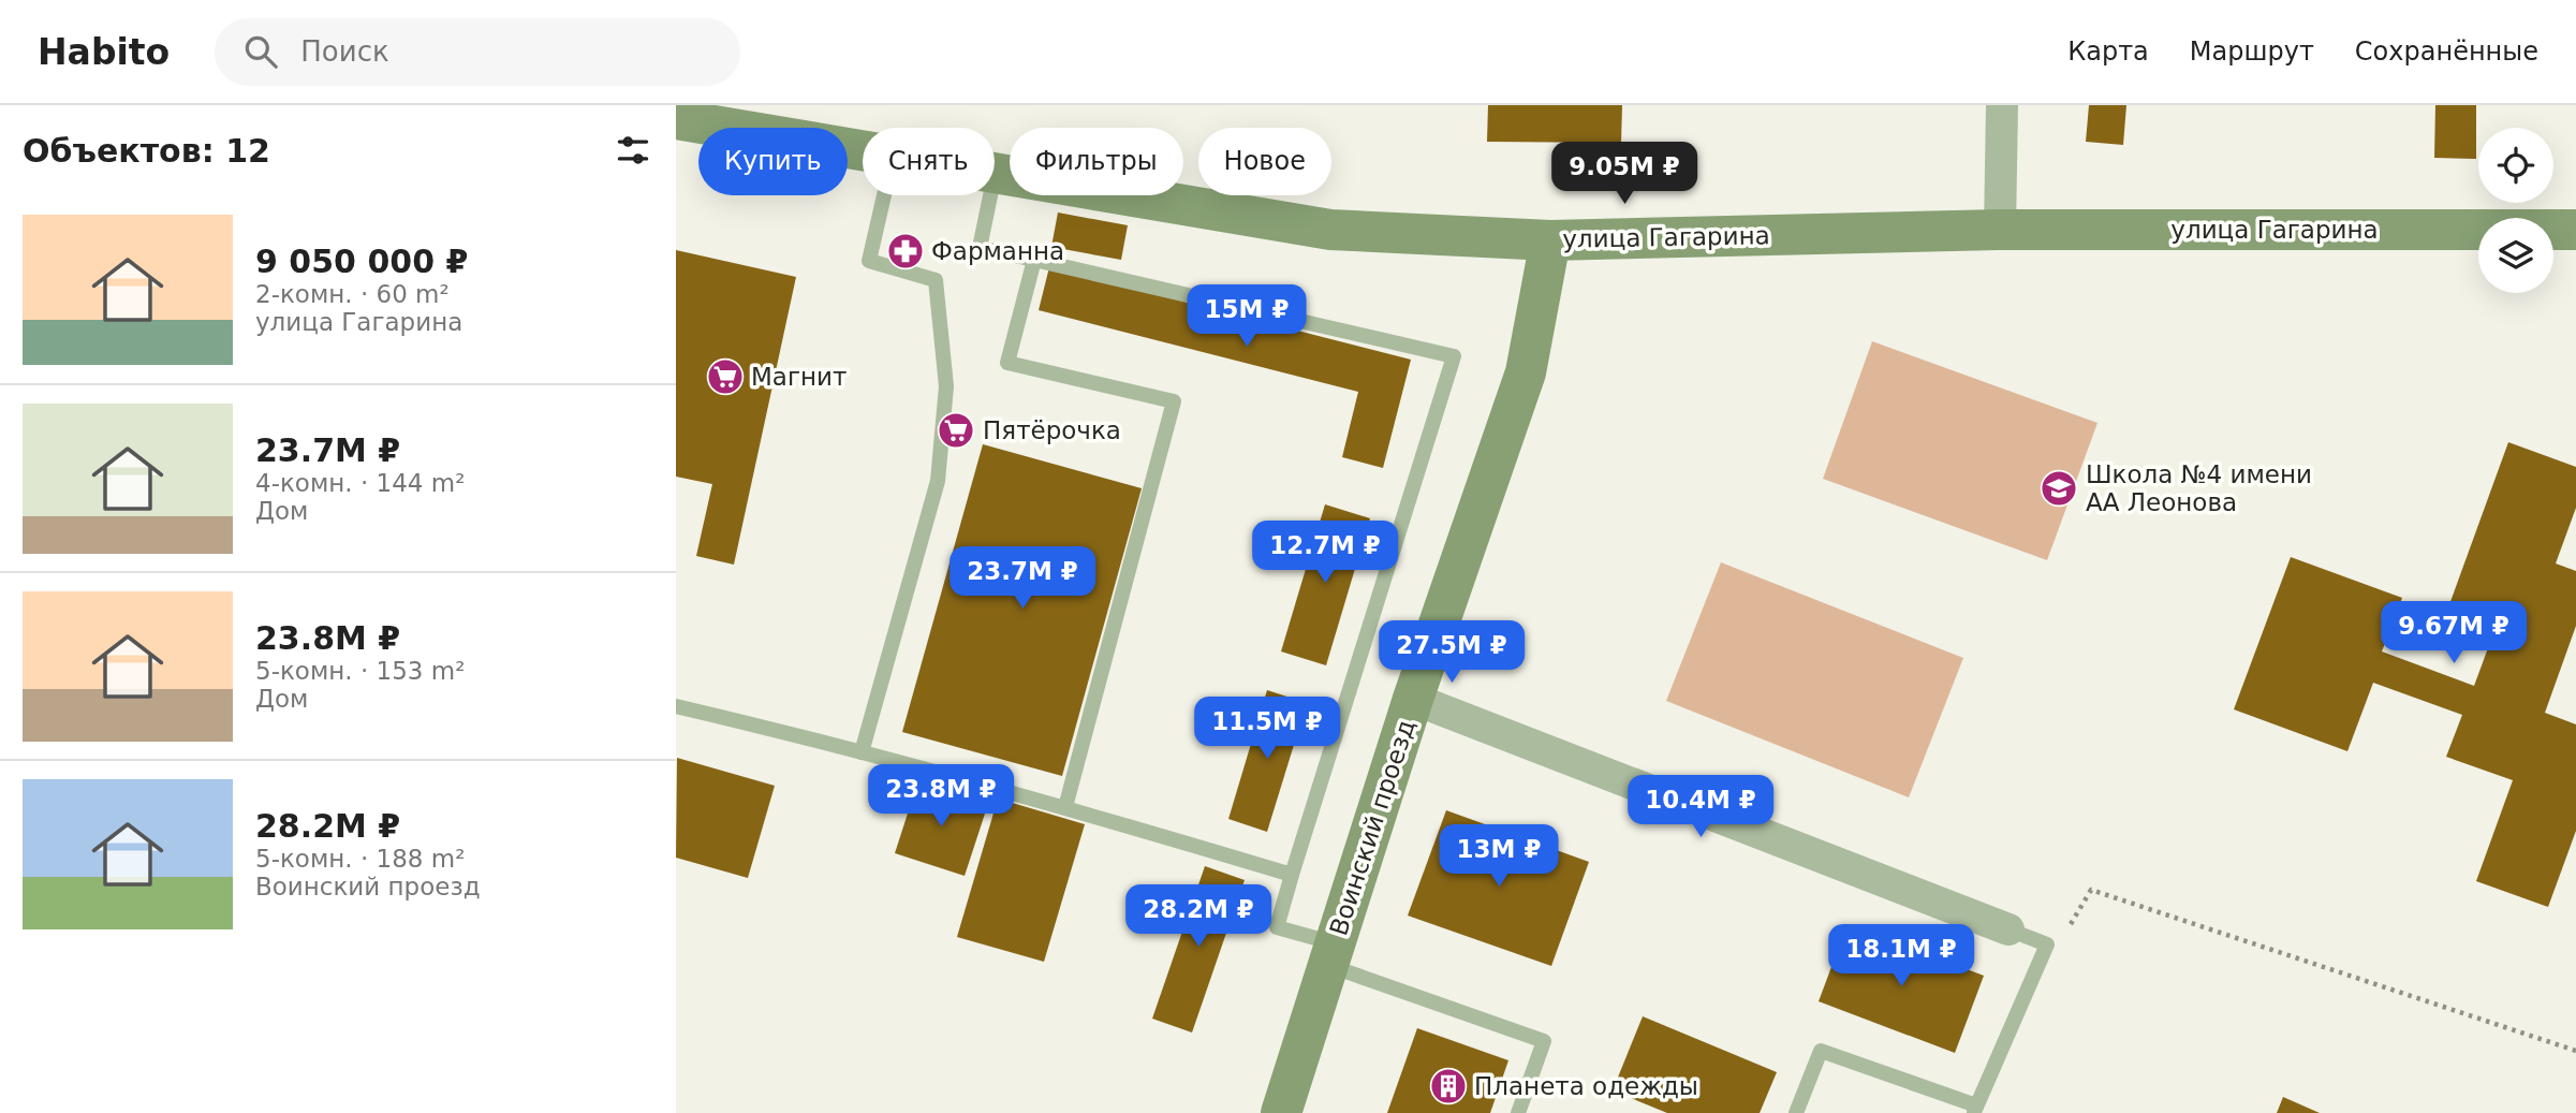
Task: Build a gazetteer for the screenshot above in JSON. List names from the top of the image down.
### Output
{
  "streets": {
    "main road": ["улица Гагарина", "Воинский проезд"]
  },
  "crossings": [
    ["улица Гагарина", "Воинский проезд"]
  ],
  "places": {
    "pharmacy": ["Фарманна"],
    "supermarket": ["Магнит", "Пятёрочка"],
    "school or university": ["Школа №4 имени АА Леонова"],
    "building": ["Планета одежды"]
  },
  "page": {
    "header": "Habito",
    "search": "Поиск",
    "nav": ["Карта", "Маршрут", "Сохранённые"],
    "heading": "Объектов: 12",
    "chip": [
      "Купить",
      "Снять",
      "Фильтры",
      "Новое"
    ],
    "price": [
      "9.05M ₽",
      "15M ₽",
      "12.7M ₽",
      "23.7M ₽",
      "9.67M ₽",
      "27.5M ₽",
      "11.5M ₽",
      "23.8M ₽",
      "10.4M ₽",
      "13M ₽",
      "28.2M ₽",
      "18.1M ₽"
    ],
    "list": [
      {
        "name": "9 050 000 ₽",
        "note": "2-комн. · 60 m² · улица Гагарина"
      },
      {
        "name": "23.7M ₽",
        "note": "4-комн. · 144 m² · Дом"
      },
      {
        "name": "23.8M ₽",
        "note": "5-комн. · 153 m² · Дом"
      },
      {
        "name": "28.2M ₽",
        "note": "5-комн. · 188 m² · Воинский проезд"
      }
    ]
  }
}
